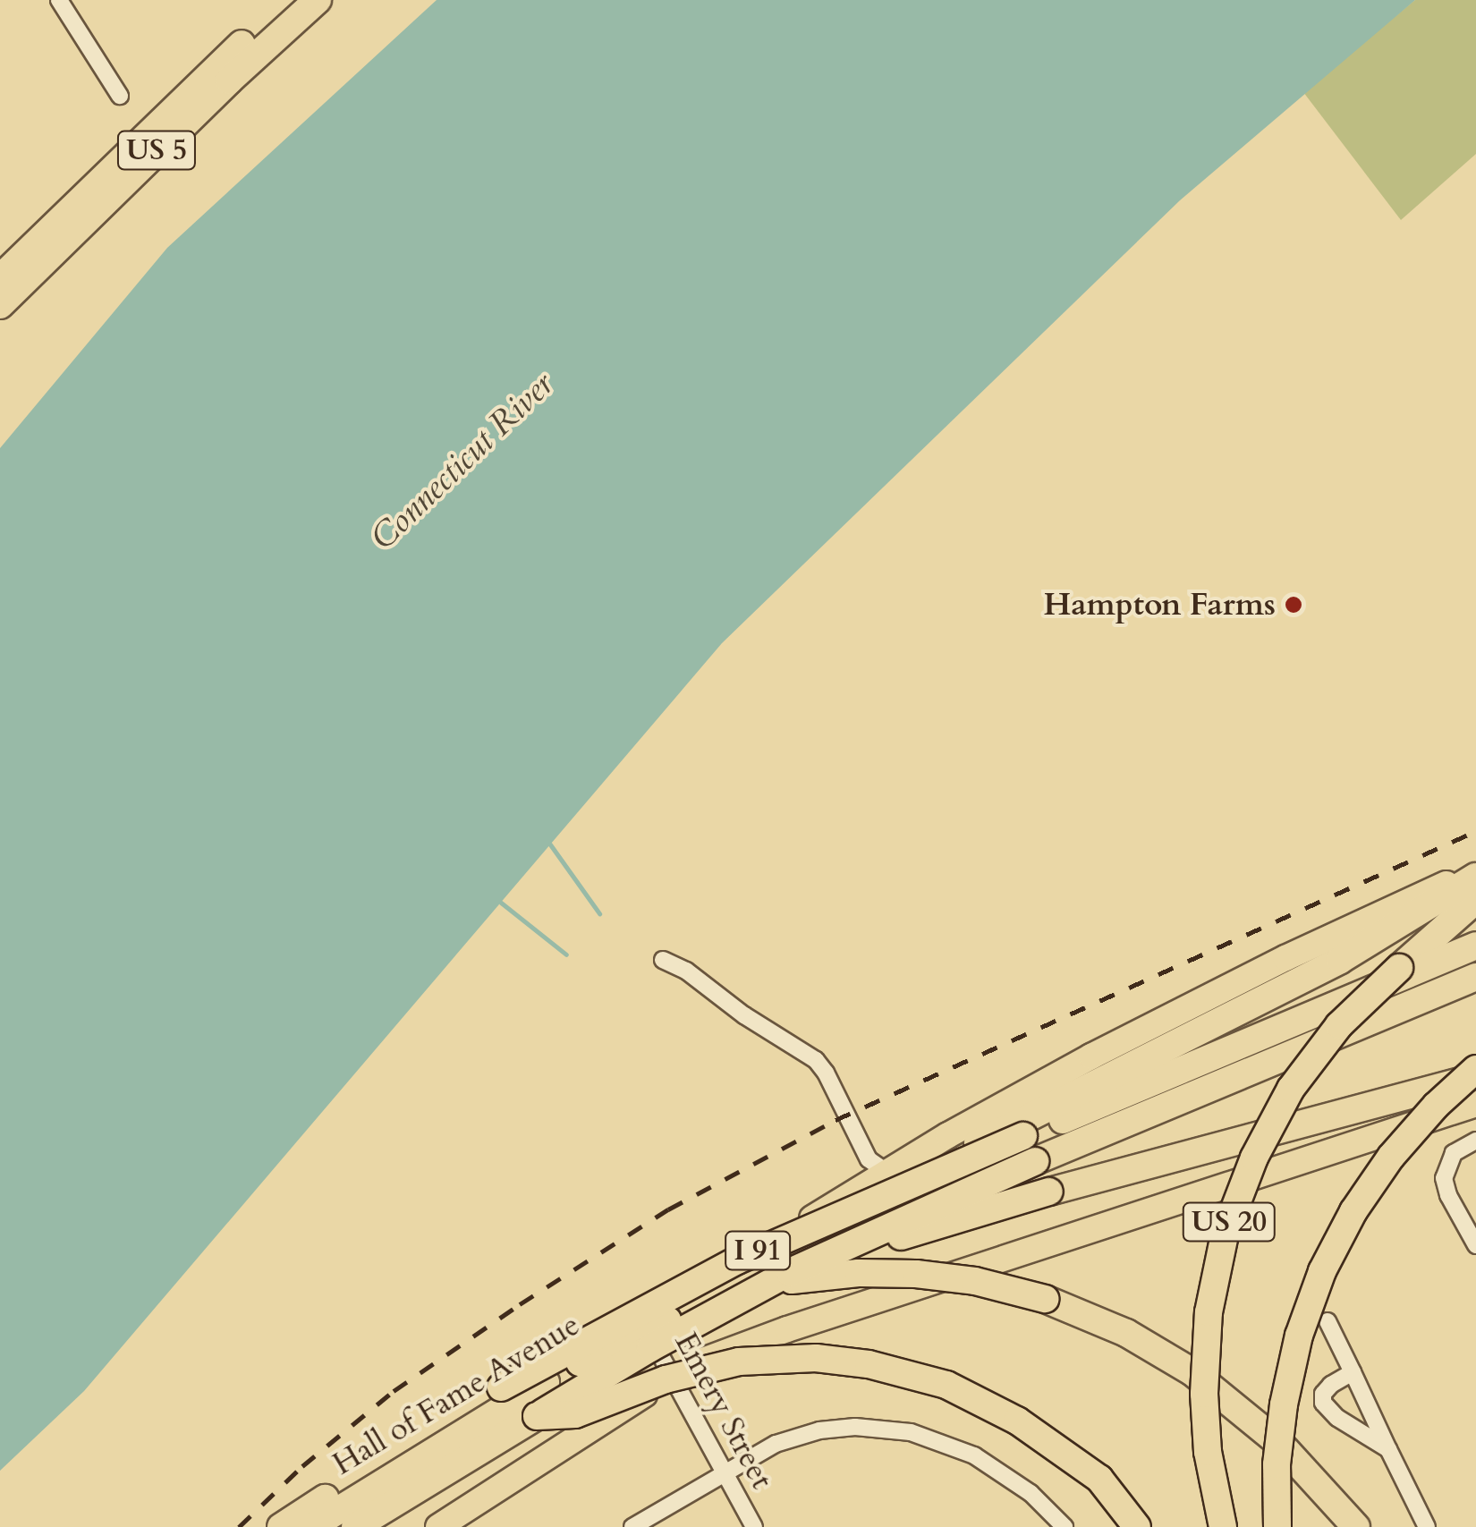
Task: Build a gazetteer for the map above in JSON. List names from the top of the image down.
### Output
{
  "streets": {
    "highway": ["US 5", "US 20", "I 91"],
    "main road": ["Hall of Fame Avenue"],
    "street": ["Emery Street"]
  },
  "crossings": [
    ["I 91", "Hall of Fame Avenue"],
    ["Hall of Fame Avenue", "Emery Street"]
  ],
  "water": ["Connecticut River"],
  "places": ["Hampton Farms"]
}
